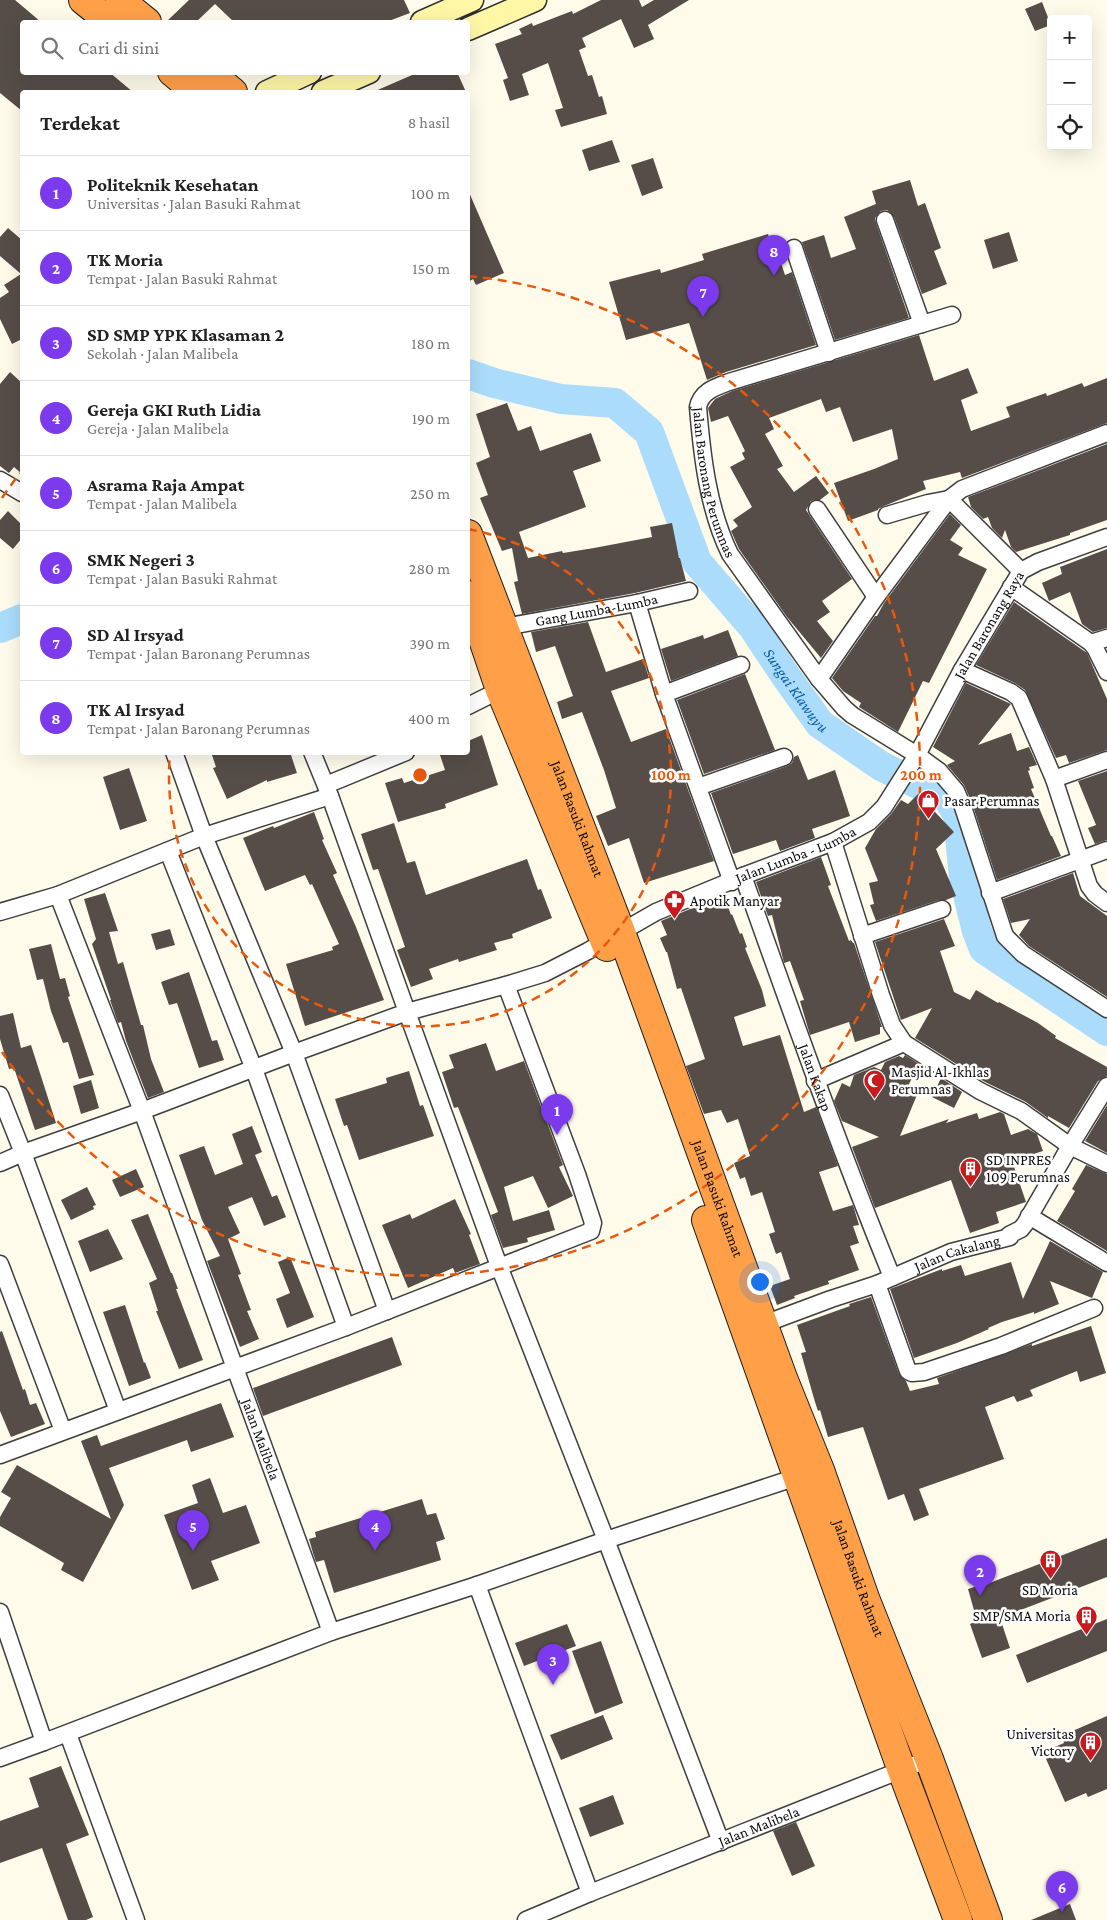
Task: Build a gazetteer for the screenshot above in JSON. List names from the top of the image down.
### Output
{
  "streets": {
    "highway": ["Jalan Basuki Rahmat"],
    "street": [
      "Jalan Baronang Perumnas",
      "Gang Lumba-Lumba",
      "Jalan Baronang Raya",
      "Jalan Lumba - Lumba",
      "Jalan Kakap",
      "Jalan Cakalang",
      "Jalan Malibela"
    ]
  },
  "crossings": [
    ["Jalan Baronang Perumnas", "Jalan Baronang Raya"],
    ["Gang Lumba-Lumba", "Jalan Basuki Rahmat"],
    ["Gang Lumba-Lumba", "Jalan Kakap"],
    ["Jalan Baronang Raya", "Jalan Lumba - Lumba"],
    ["Jalan Basuki Rahmat", "Jalan Lumba - Lumba"],
    ["Jalan Basuki Rahmat", "Jalan Cakalang"],
    ["Jalan Basuki Rahmat", "Jalan Malibela"],
    ["Jalan Lumba - Lumba", "Jalan Kakap"],
    ["Jalan Lumba - Lumba", "Jalan Malibela"],
    ["Jalan Kakap", "Jalan Cakalang"]
  ],
  "water": ["Sungai Klawuyu"],
  "places": {
    "shop": ["Pasar Perumnas"],
    "pharmacy": ["Apotik Manyar"],
    "mosque": ["Masjid Al-Ikhlas Perumnas"],
    "building": [
      "SD INPRES 109 Perumnas",
      "SD Moria",
      "SMP/SMA Moria",
      "Universitas Victory"
    ]
  },
  "page": {
    "map_buttons": ["+", "−"],
    "search": "Cari di sini",
    "heading": ["Terdekat", "8 hasil"],
    "list": [
      {
        "mark": "1",
        "name": "Politeknik Kesehatan",
        "note": "Universitas · Jalan Basuki Rahmat",
        "value": "100 m"
      },
      {
        "mark": "2",
        "name": "TK Moria",
        "note": "Tempat · Jalan Basuki Rahmat",
        "value": "150 m"
      },
      {
        "mark": "3",
        "name": "SD SMP YPK Klasaman 2",
        "note": "Sekolah · Jalan Malibela",
        "value": "180 m"
      },
      {
        "mark": "4",
        "name": "Gereja GKI Ruth Lidia",
        "note": "Gereja · Jalan Malibela",
        "value": "190 m"
      },
      {
        "mark": "5",
        "name": "Asrama Raja Ampat",
        "note": "Tempat · Jalan Malibela",
        "value": "250 m"
      },
      {
        "mark": "6",
        "name": "SMK Negeri 3",
        "note": "Tempat · Jalan Basuki Rahmat",
        "value": "280 m"
      },
      {
        "mark": "7",
        "name": "SD Al Irsyad",
        "note": "Tempat · Jalan Baronang Perumnas",
        "value": "390 m"
      },
      {
        "mark": "8",
        "name": "TK Al Irsyad",
        "note": "Tempat · Jalan Baronang Perumnas",
        "value": "400 m"
      }
    ],
    "pins": [
      "8",
      "7",
      "1",
      "4",
      "5",
      "2",
      "3",
      "6"
    ]
  },
  "rings": ["100 m", "200 m"]
}
